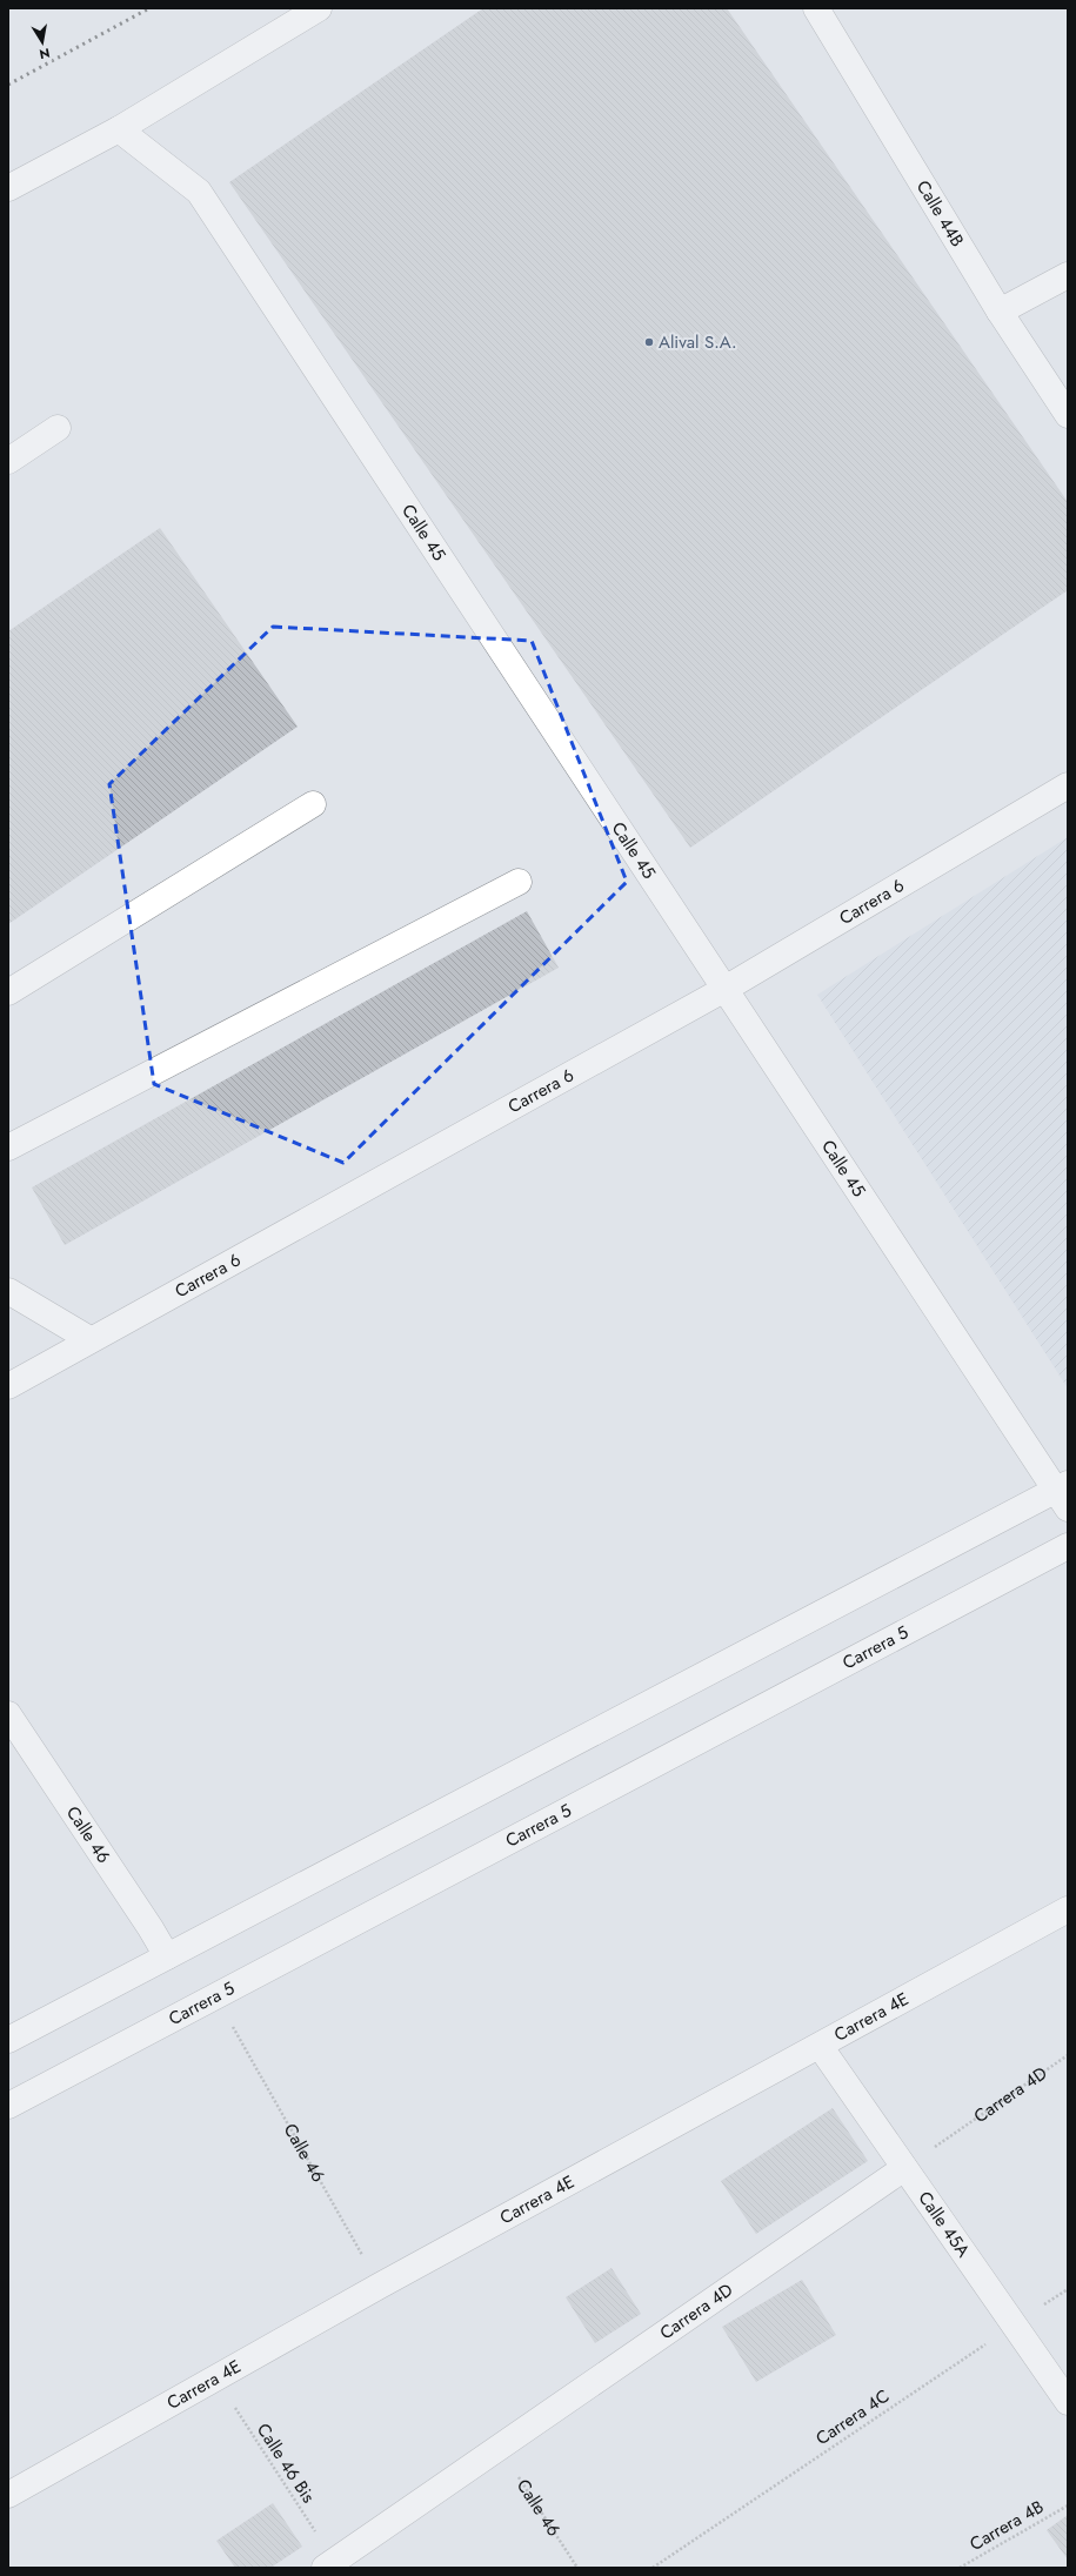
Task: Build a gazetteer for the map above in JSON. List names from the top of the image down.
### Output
{
  "streets": {
    "street": [
      "Calle 44B",
      "Calle 45",
      "Carrera 6",
      "Carrera 5",
      "Calle 46",
      "Carrera 4E",
      "Carrera 4D",
      "Calle 45A"
    ],
    "path": ["Carrera 4C", "Calle 46 Bis", "Carrera 4B"]
  },
  "crossings": [
    ["Calle 45", "Carrera 6"],
    ["Calle 46", "Carrera 4E"],
    ["Calle 46", "Carrera 4D"],
    ["Carrera 4E", "Calle 45A"],
    ["Carrera 4E", "Calle 46 Bis"],
    ["Carrera 4D", "Calle 45A"],
    ["Carrera 4D", "Calle 46 Bis"],
    ["Calle 45A", "Carrera 4C"]
  ],
  "places": ["Alival S.A."],
  "north": "bottom"
}
